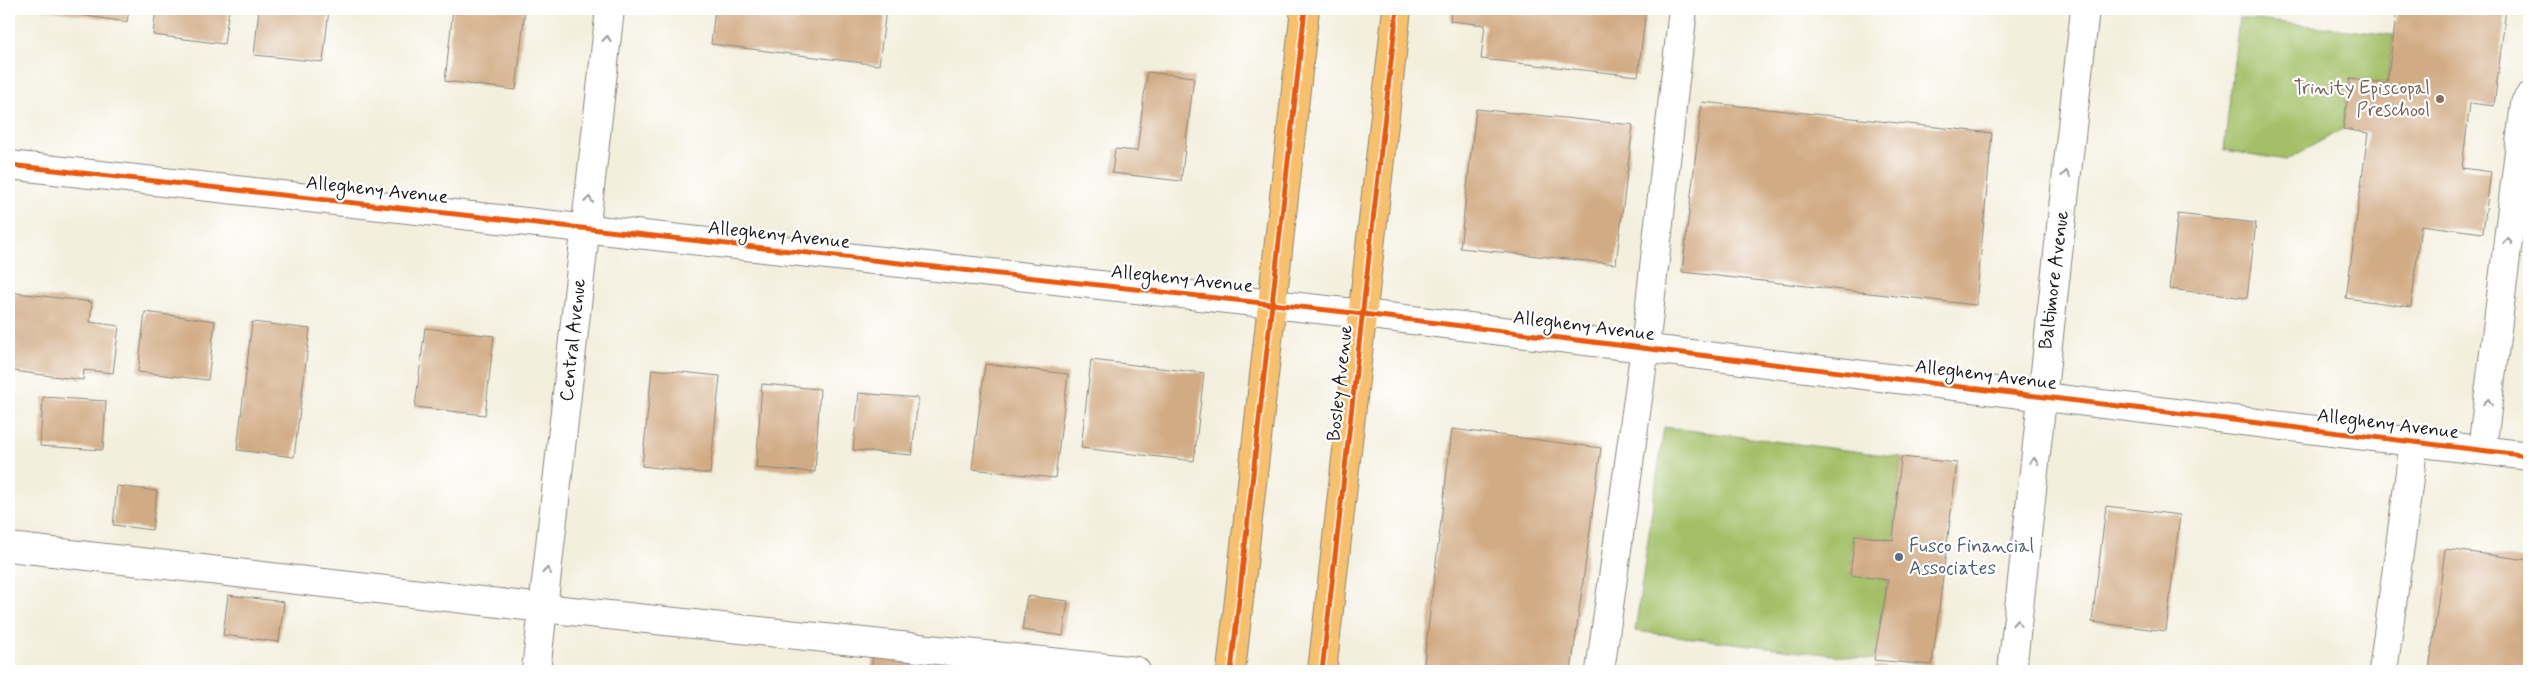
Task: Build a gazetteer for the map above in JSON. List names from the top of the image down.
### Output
{
  "streets": {
    "main road": ["Bosley Avenue"],
    "street": ["Allegheny Avenue", "Baltimore Avenue", "Central Avenue"]
  },
  "crossings": [
    ["Allegheny Avenue", "Baltimore Avenue"],
    ["Allegheny Avenue", "Central Avenue"],
    ["Allegheny Avenue", "Bosley Avenue"]
  ],
  "one_way": ["Baltimore Avenue", "Central Avenue"],
  "places": ["Trinity Episcopal Preschool", "Fusco Financial Associates"]
}
